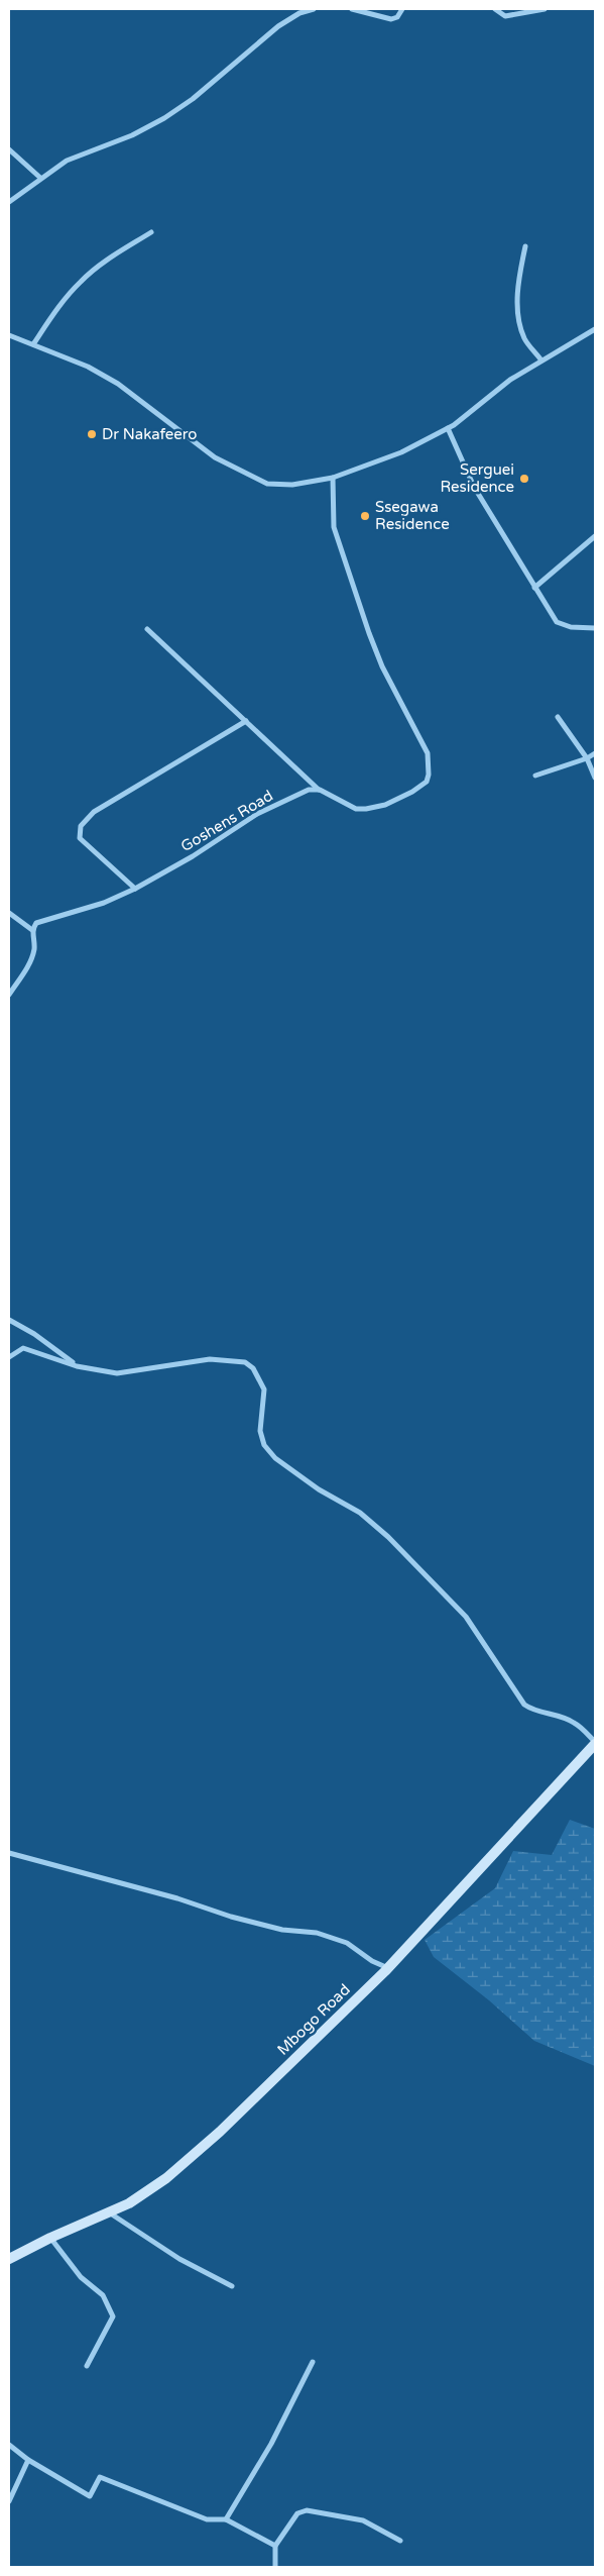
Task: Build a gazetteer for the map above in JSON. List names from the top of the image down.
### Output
{
  "streets": {
    "main road": ["Mbogo Road"],
    "street": ["Goshens Road"]
  },
  "places": ["Dr Nakafeero", "Serguei Residence", "Ssegawa Residence"]
}
